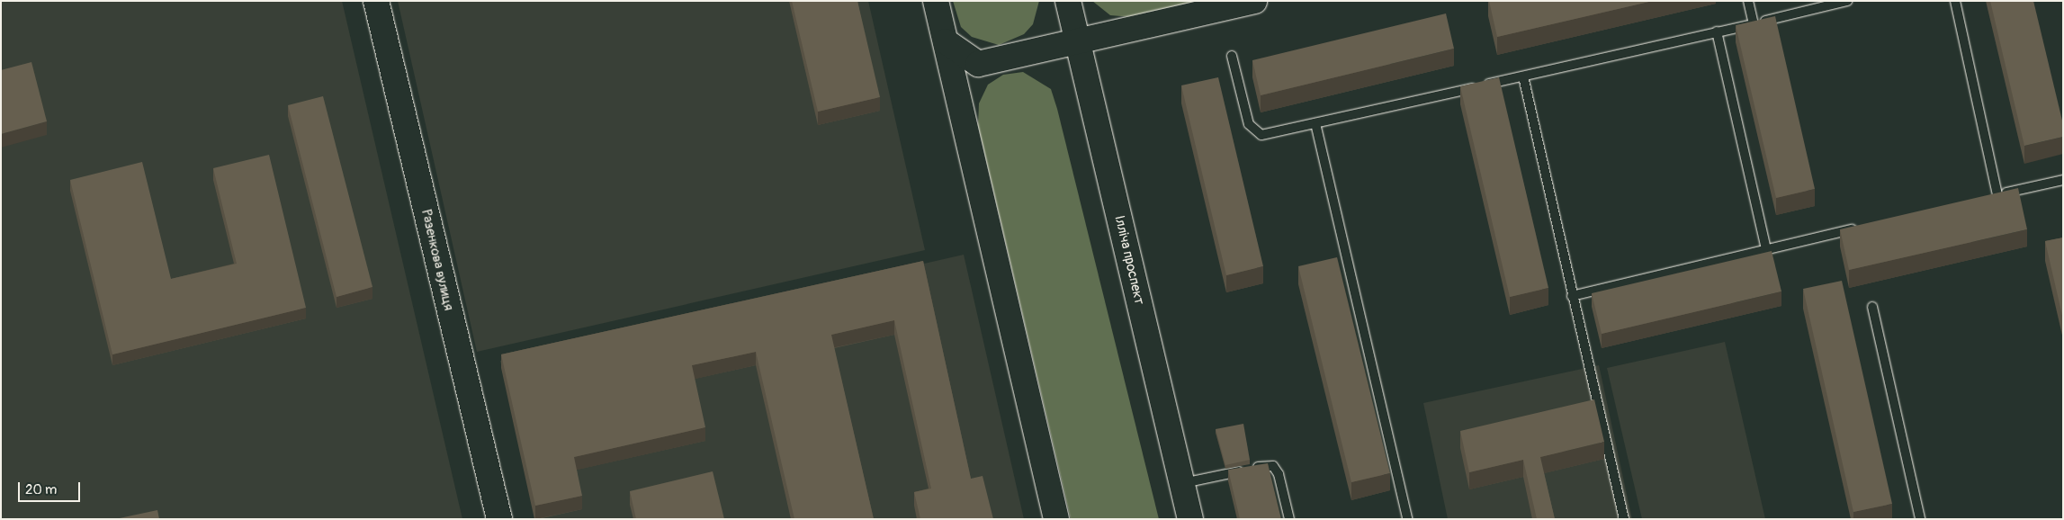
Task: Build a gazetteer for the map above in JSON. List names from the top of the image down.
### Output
{
  "streets": {
    "main road": ["Разенкова вулиця", "Ілліча проспект"]
  },
  "scale_bar": "20 m"
}
